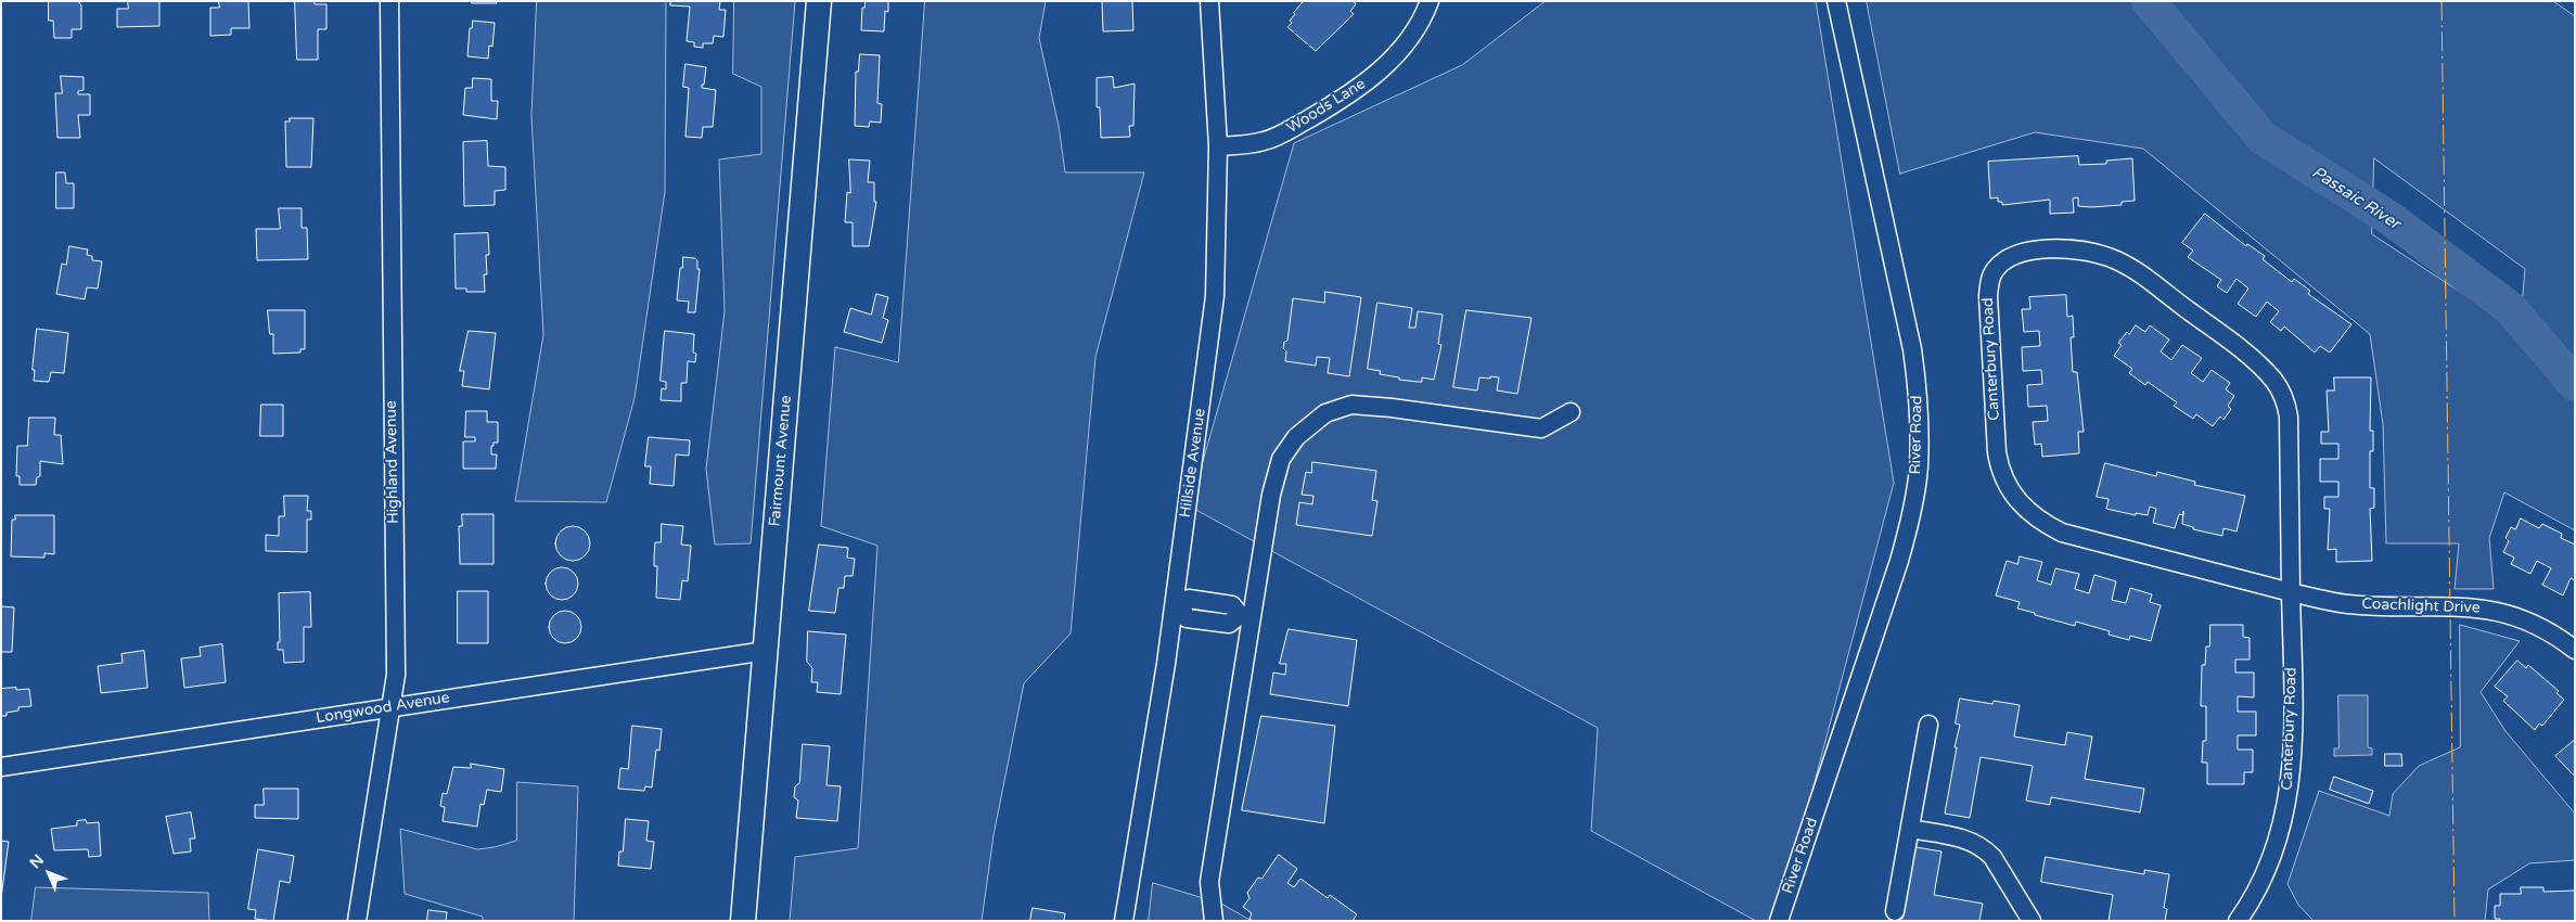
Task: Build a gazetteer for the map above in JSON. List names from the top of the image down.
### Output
{
  "streets": {
    "main road": ["Fairmount Avenue"],
    "street": [
      "Woods Lane",
      "Canterbury Road",
      "River Road",
      "Highland Avenue",
      "Hillside Avenue",
      "Coachlight Drive",
      "Longwood Avenue"
    ]
  },
  "crossings": [
    ["Woods Lane", "Hillside Avenue"],
    ["Canterbury Road", "Coachlight Drive"],
    ["Fairmount Avenue", "Longwood Avenue"],
    ["Highland Avenue", "Longwood Avenue"]
  ],
  "water": ["Passaic River"],
  "north": "top left"
}
